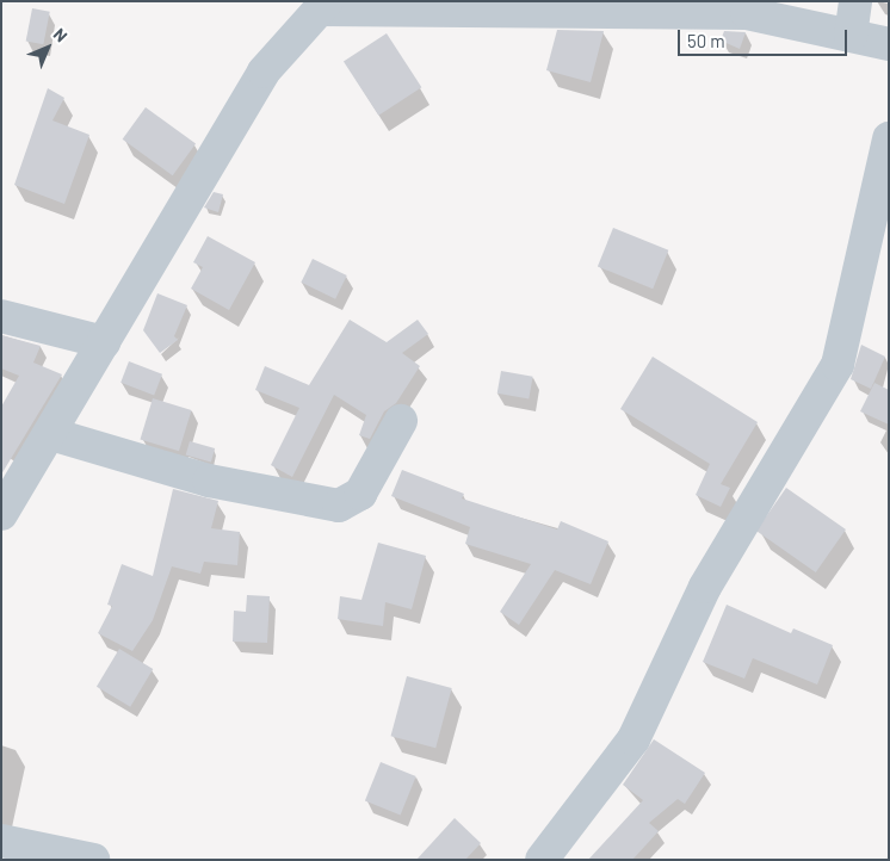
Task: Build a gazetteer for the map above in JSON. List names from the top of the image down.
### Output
{
  "scale_bar": "50 m",
  "north": "top right"
}
